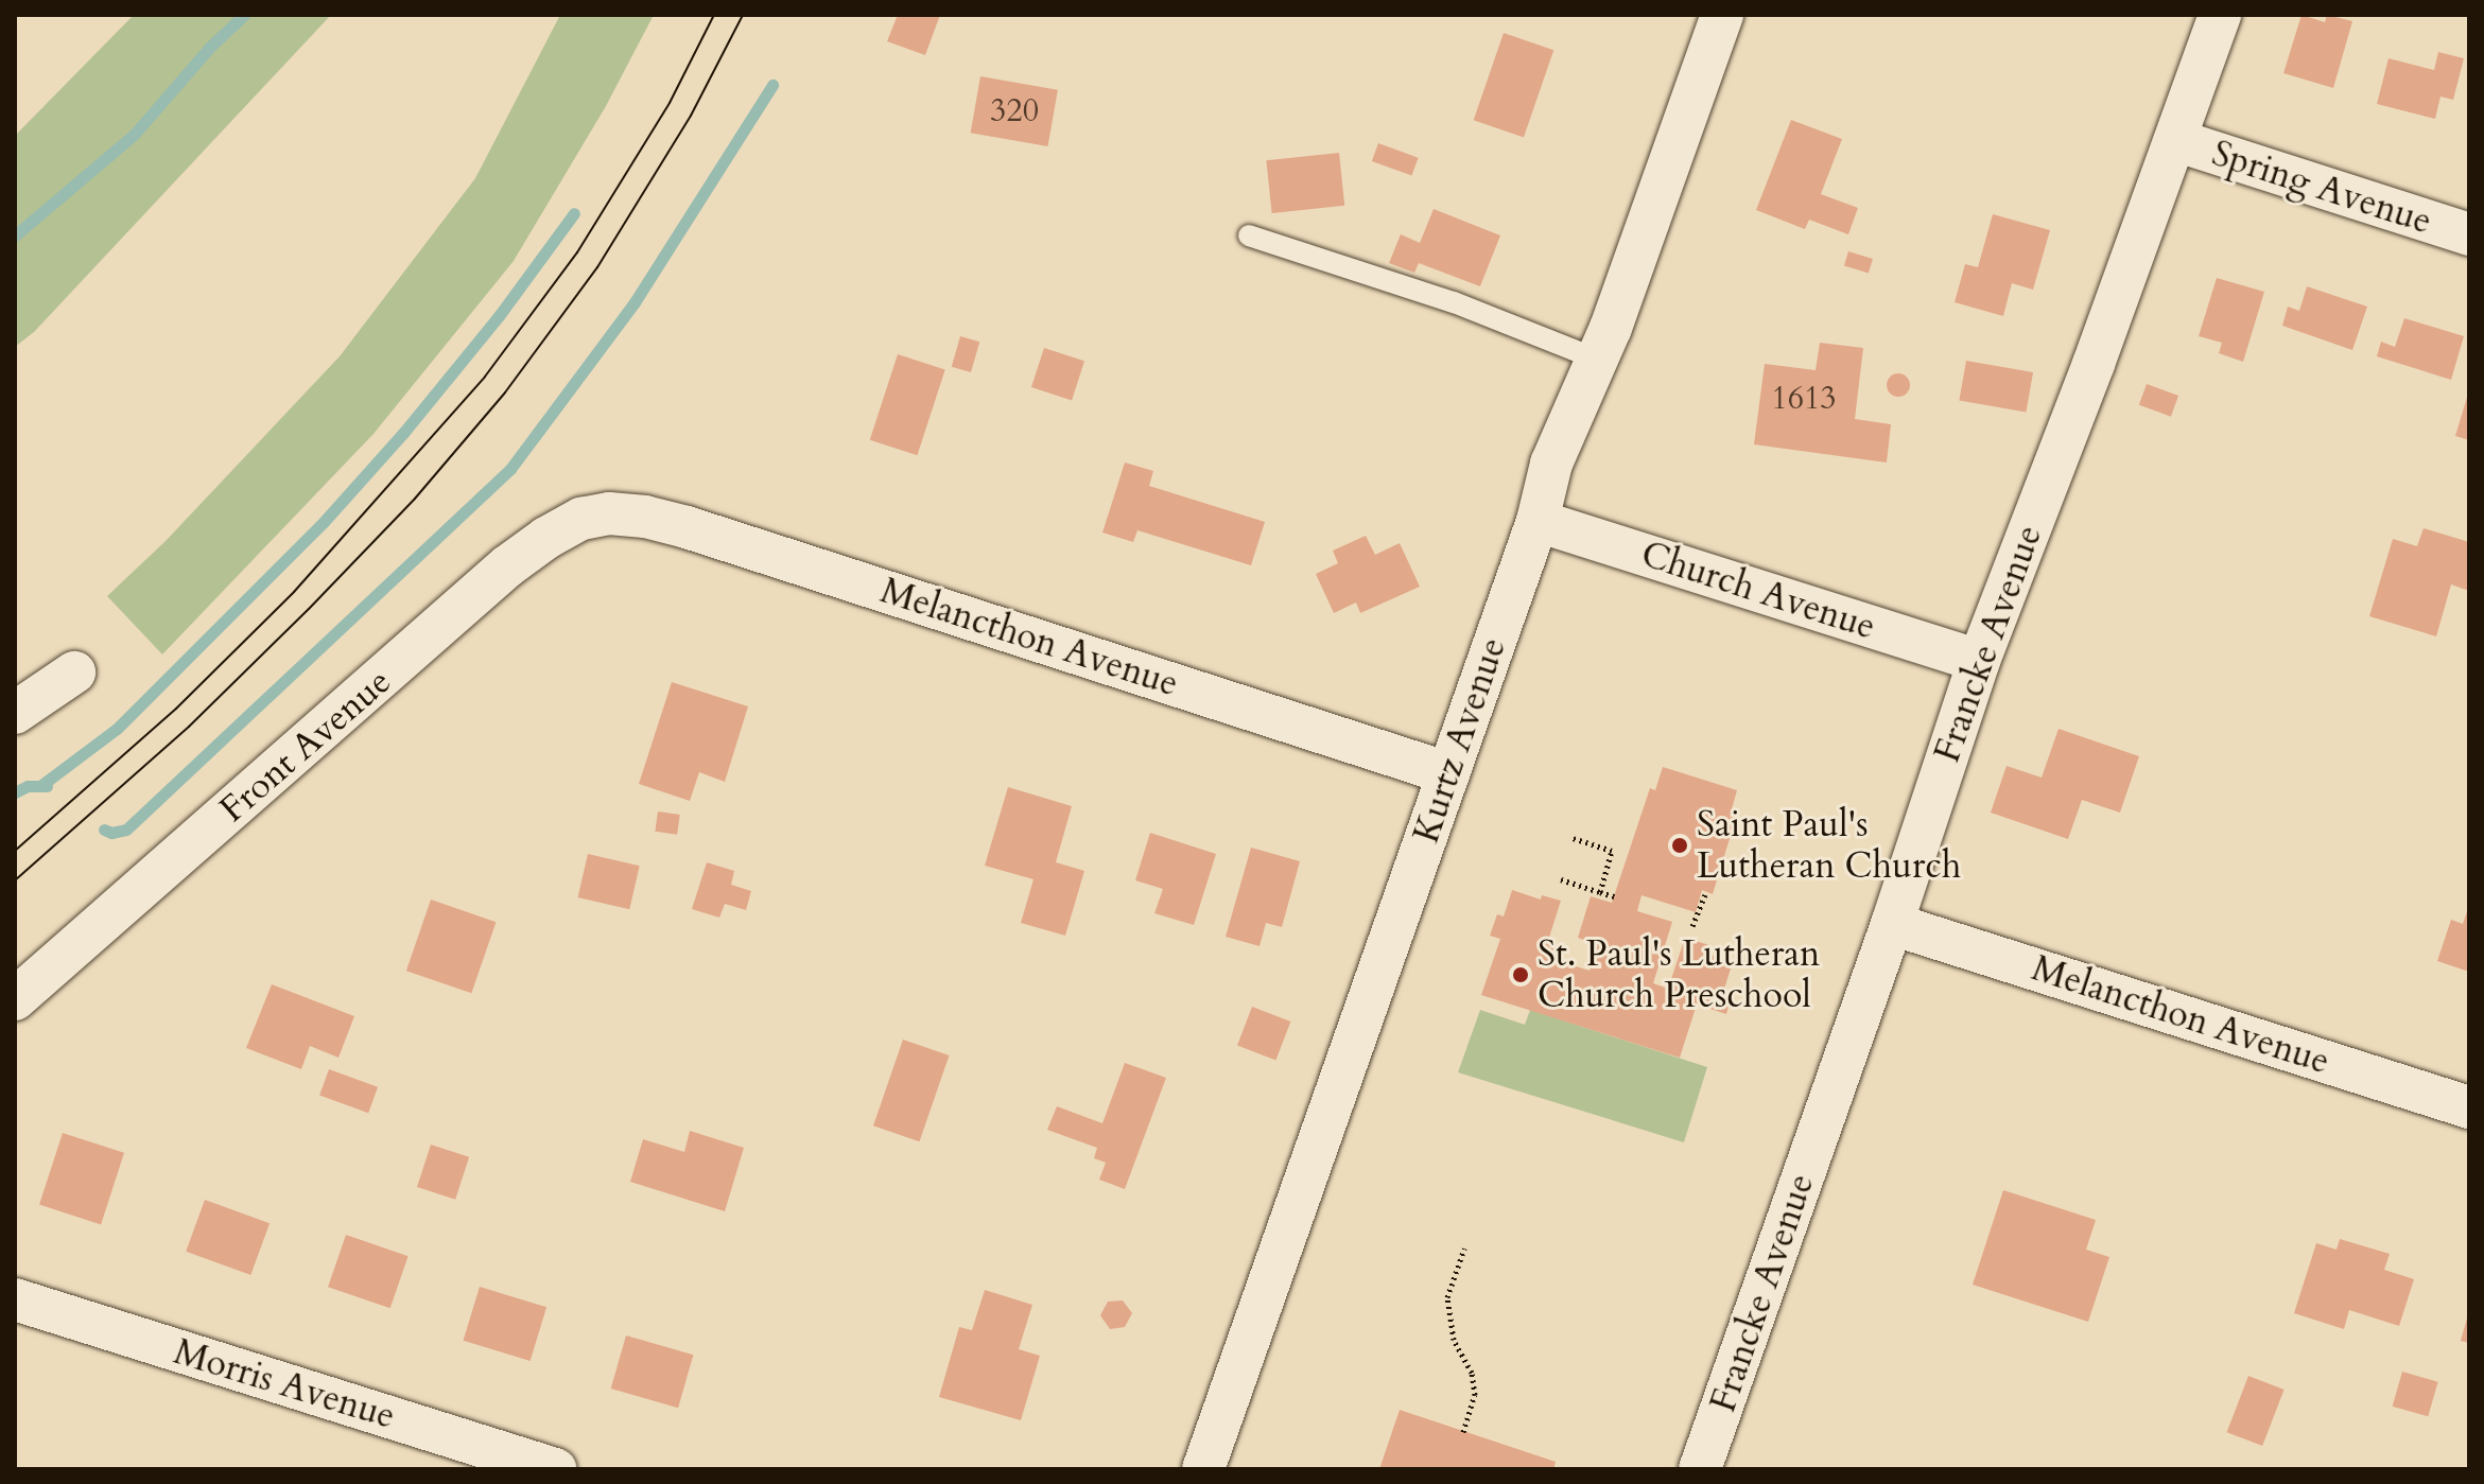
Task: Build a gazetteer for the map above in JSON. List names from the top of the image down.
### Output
{
  "streets": {
    "street": [
      "Spring Avenue",
      "Church Avenue",
      "Melancthon Avenue",
      "Francke Avenue",
      "Kurtz Avenue",
      "Front Avenue",
      "Morris Avenue"
    ]
  },
  "crossings": [
    ["Spring Avenue", "Francke Avenue"],
    ["Church Avenue", "Francke Avenue"],
    ["Church Avenue", "Kurtz Avenue"],
    ["Melancthon Avenue", "Francke Avenue"],
    ["Melancthon Avenue", "Kurtz Avenue"],
    ["Melancthon Avenue", "Front Avenue"]
  ],
  "places": ["Saint Paul's Lutheran Church", "St. Paul's Lutheran Church Preschool"],
  "house_numbers": ["320", "1613"]
}
